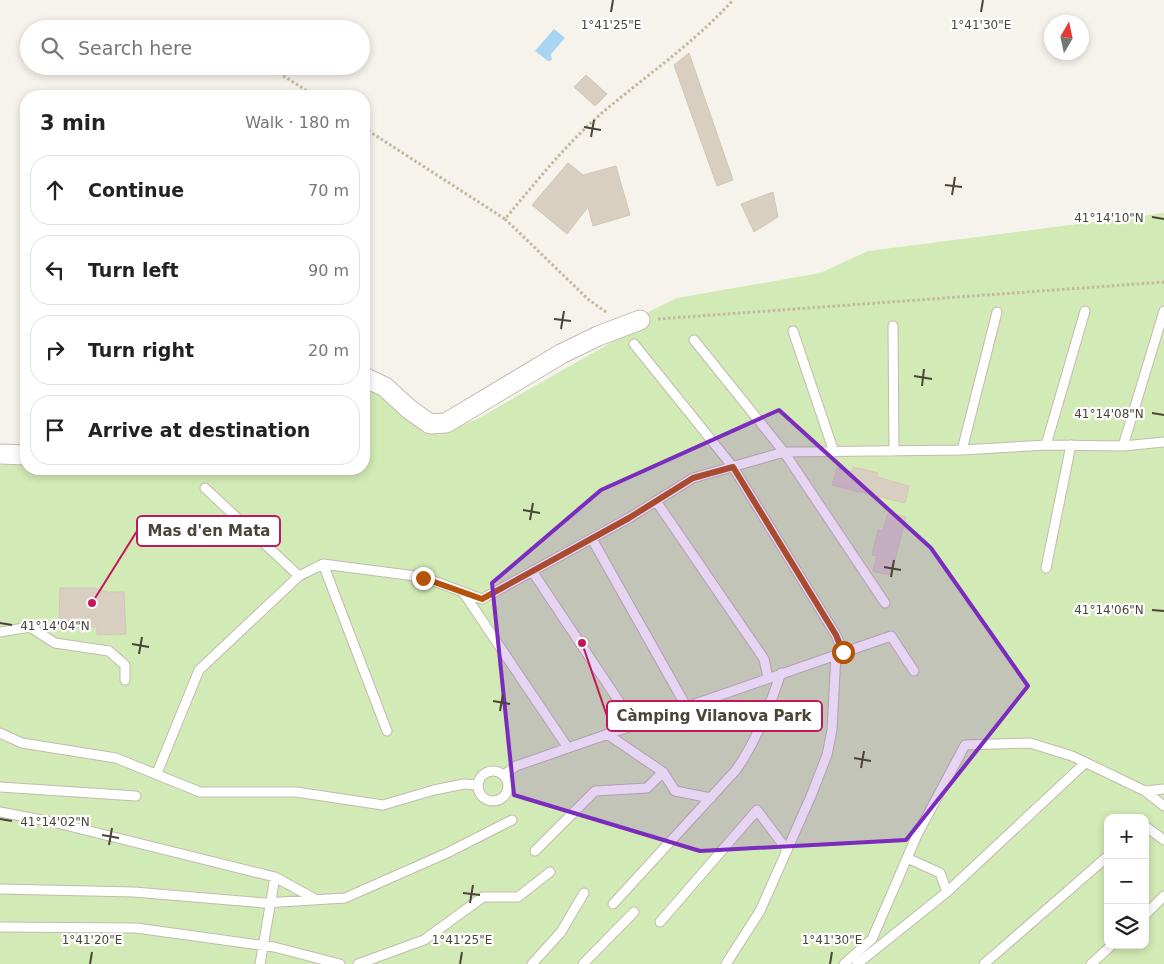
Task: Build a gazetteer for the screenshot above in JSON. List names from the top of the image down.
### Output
{
  "places": ["Mas d'en Mata", "Càmping Vilanova Park"],
  "north": "top",
  "page": {
    "search": "Search here",
    "heading": ["3 min", "Walk · 180 m"],
    "list": [
      ["Continue", "70 m"],
      ["Turn left", "90 m"],
      ["Turn right", "20 m"],
      "Arrive at destination"
    ],
    "map_buttons": ["+", "−"]
  },
  "coordinates": [
    "1°41'25\"E",
    "1°41'30\"E",
    "41°14'10\"N",
    "41°14'08\"N",
    "41°14'06\"N",
    "41°14'04\"N",
    "41°14'02\"N",
    "1°41'20\"E"
  ]
}
